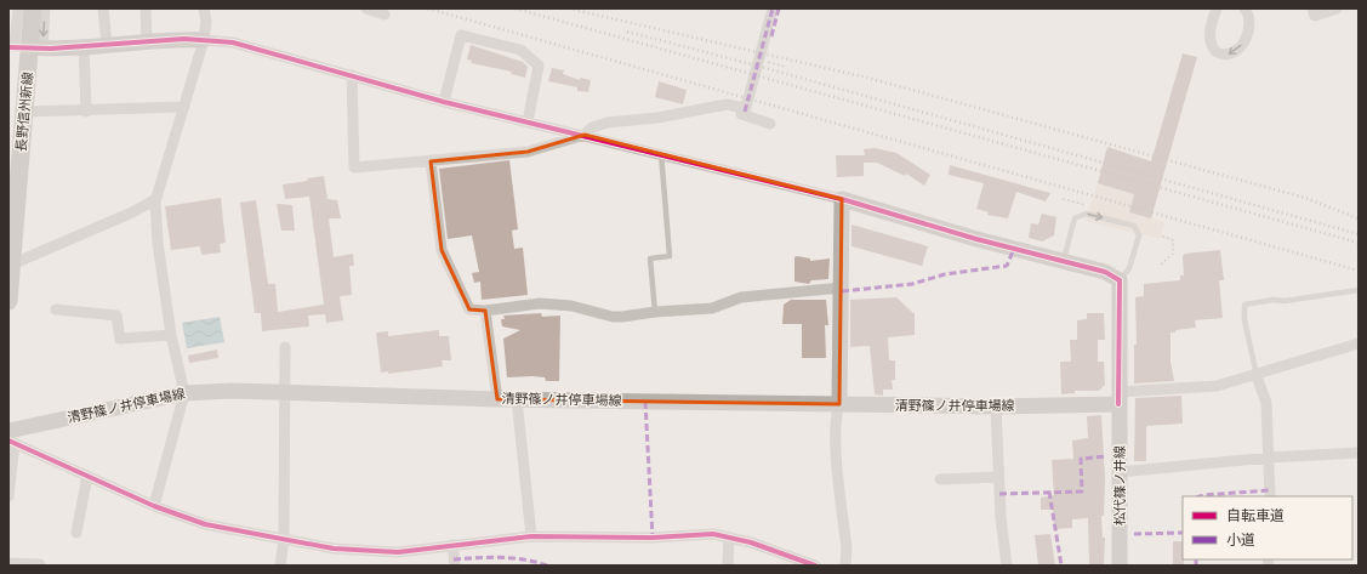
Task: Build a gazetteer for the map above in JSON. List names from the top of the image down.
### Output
{
  "streets": {
    "main road": ["長野信州新線", "清野篠ノ井停車場線", "松代篠ノ井線"]
  },
  "crossings": [
    ["清野篠ノ井停車場線", "松代篠ノ井線"]
  ],
  "legend": ["自転車道", "小道"]
}
